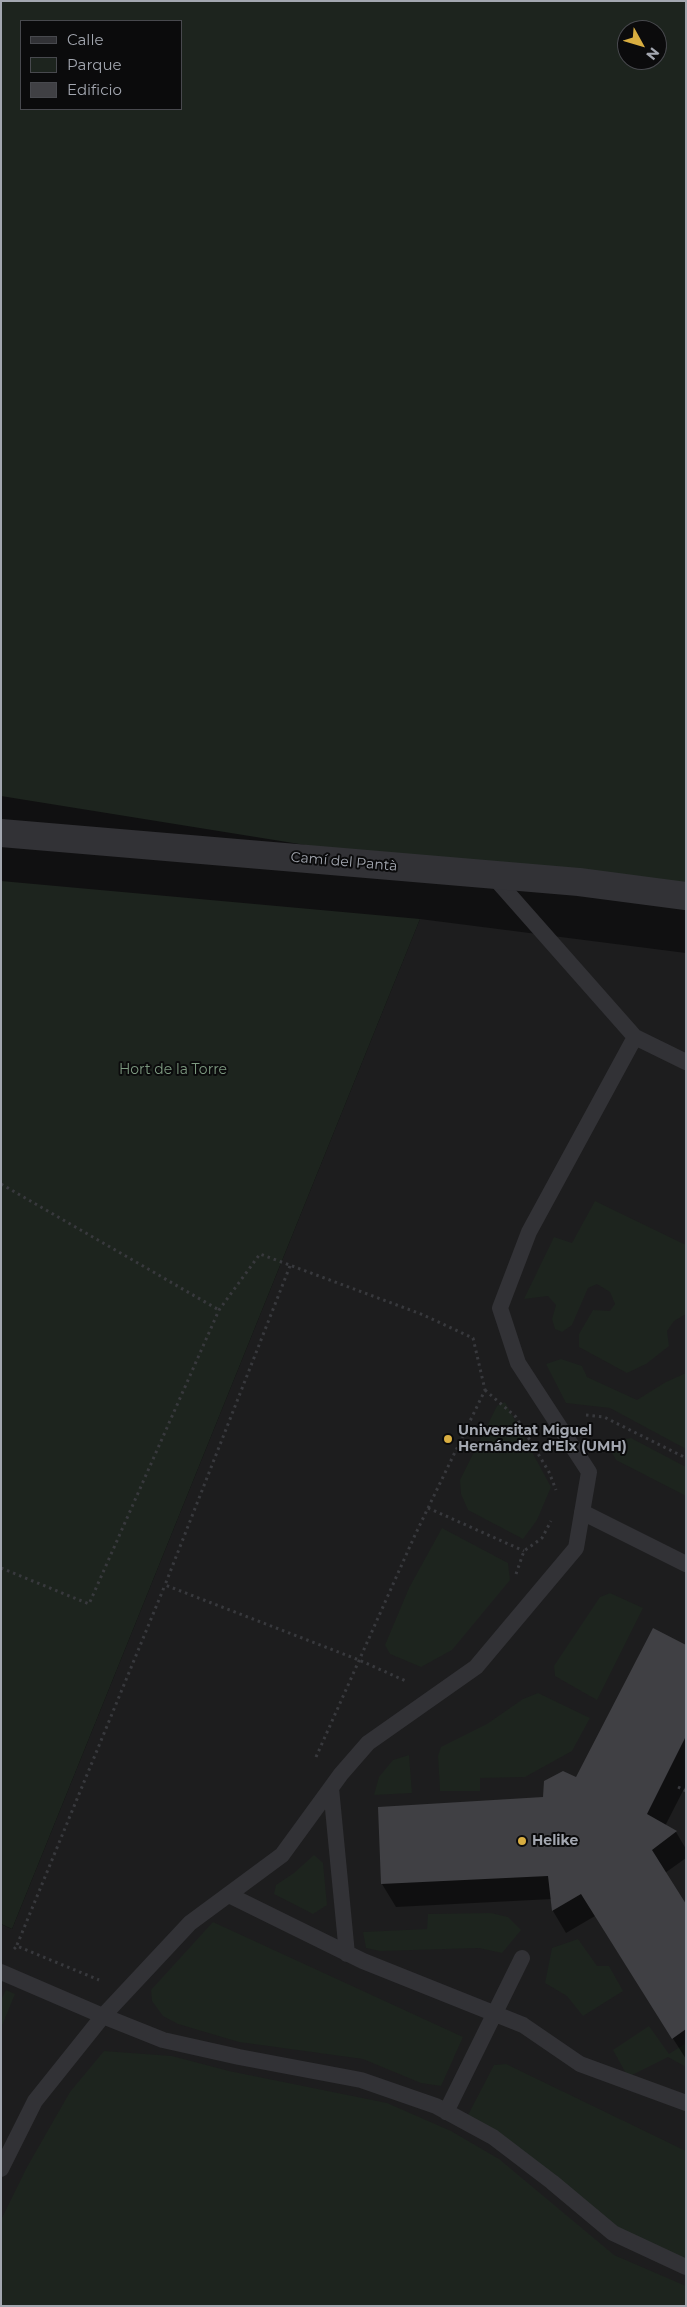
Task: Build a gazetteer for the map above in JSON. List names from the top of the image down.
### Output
{
  "streets": {
    "street": ["Camí del Pantà"]
  },
  "parks": ["Hort de la Torre"],
  "places": ["Universitat Miguel Hernández d'Elx (UMH)", "Helike"],
  "legend": ["Calle", "Parque", "Edificio"],
  "north": "bottom right"
}
